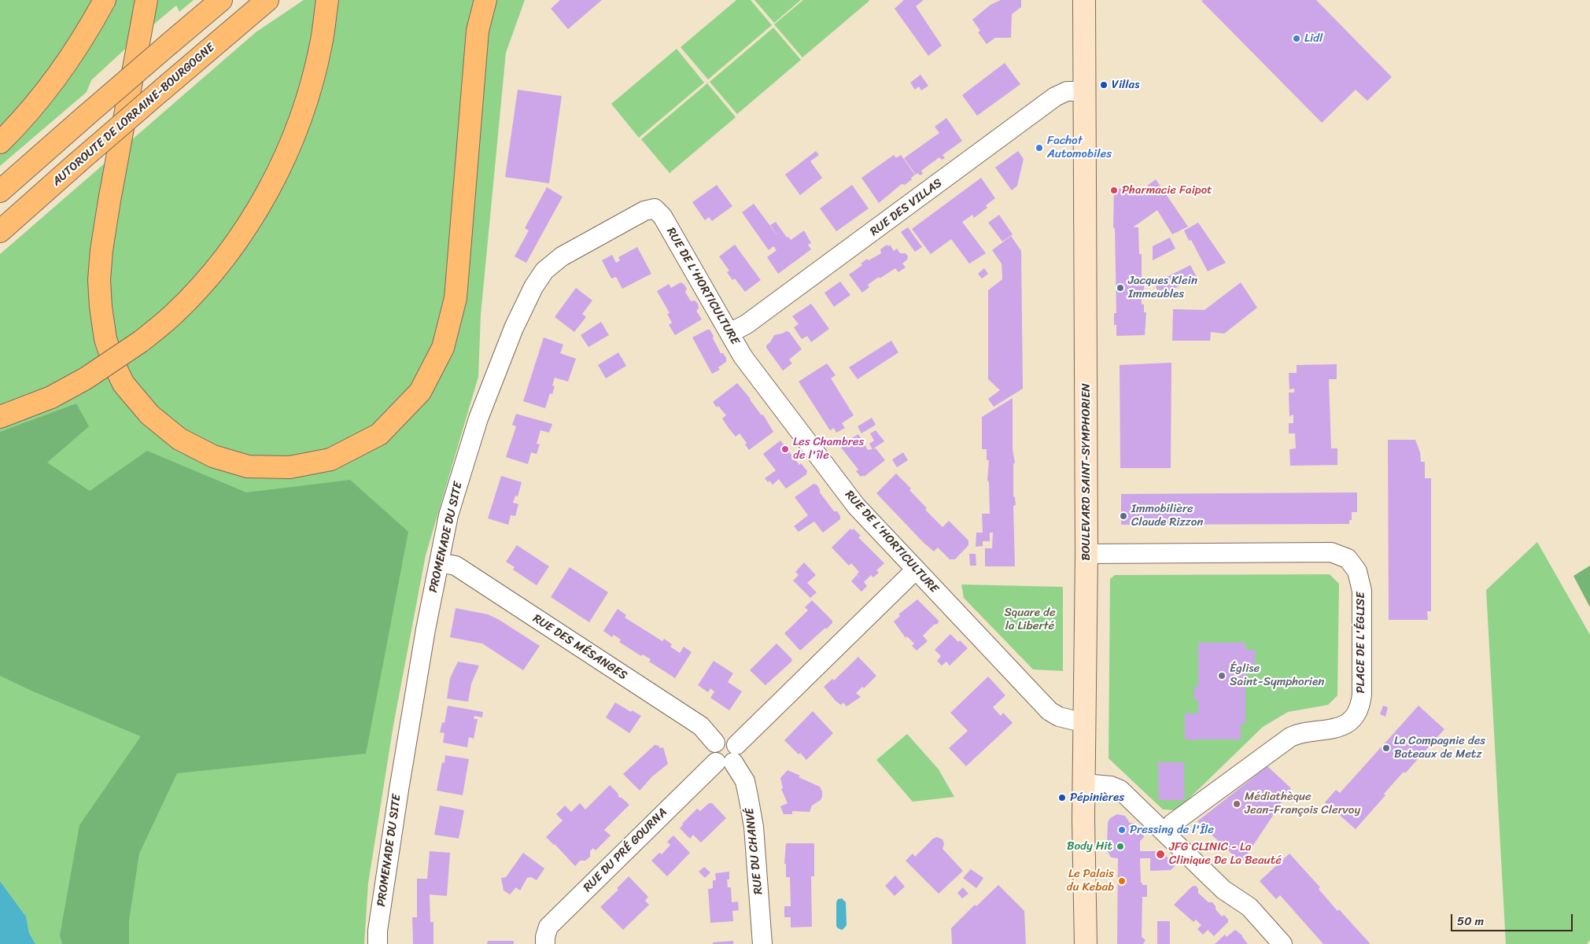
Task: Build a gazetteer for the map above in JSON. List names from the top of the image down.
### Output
{
  "streets": {
    "highway": ["AUTOROUTE DE LORRAINE-BOURGOGNE"],
    "main road": ["BOULEVARD SAINT-SYMPHORIEN"],
    "street": [
      "RUE DES VILLAS",
      "RUE DE L'HORTICULTURE",
      "PROMENADE DU SITE",
      "PLACE DE L'ÉGLISE",
      "RUE DES MÉSANGES",
      "RUE DU PRÉ GOURNA",
      "RUE DU CHANVÉ"
    ]
  },
  "crossings": [
    ["RUE DES VILLAS", "RUE DE L'HORTICULTURE"],
    ["RUE DES VILLAS", "BOULEVARD SAINT-SYMPHORIEN"],
    ["RUE DE L'HORTICULTURE", "BOULEVARD SAINT-SYMPHORIEN"],
    ["RUE DE L'HORTICULTURE", "PROMENADE DU SITE"],
    ["BOULEVARD SAINT-SYMPHORIEN", "PLACE DE L'ÉGLISE"],
    ["PROMENADE DU SITE", "RUE DES MÉSANGES"],
    ["RUE DES MÉSANGES", "RUE DU PRÉ GOURNA"],
    ["RUE DES MÉSANGES", "RUE DU CHANVÉ"],
    ["RUE DU PRÉ GOURNA", "RUE DU CHANVÉ"]
  ],
  "parks": ["Square de la Liberté"],
  "places": [
    "Lidl",
    "Villas",
    "Fachot Automobiles",
    "Pharmacie Faipot",
    "Jacques Klein Immeubles",
    "Les Chambres de l'île",
    "Immobilière Claude Rizzon",
    "Église Saint-Symphorien",
    "La Compagnie des Bateaux de Metz",
    "Pépinières",
    "Médiathèque Jean-François Clervoy",
    "Pressing de l'Île",
    "Body Hit",
    "JFG CLINIC - La Clinique De La Beauté",
    "Le Palais du Kebab"
  ],
  "scale_bar": "50 m"
}
